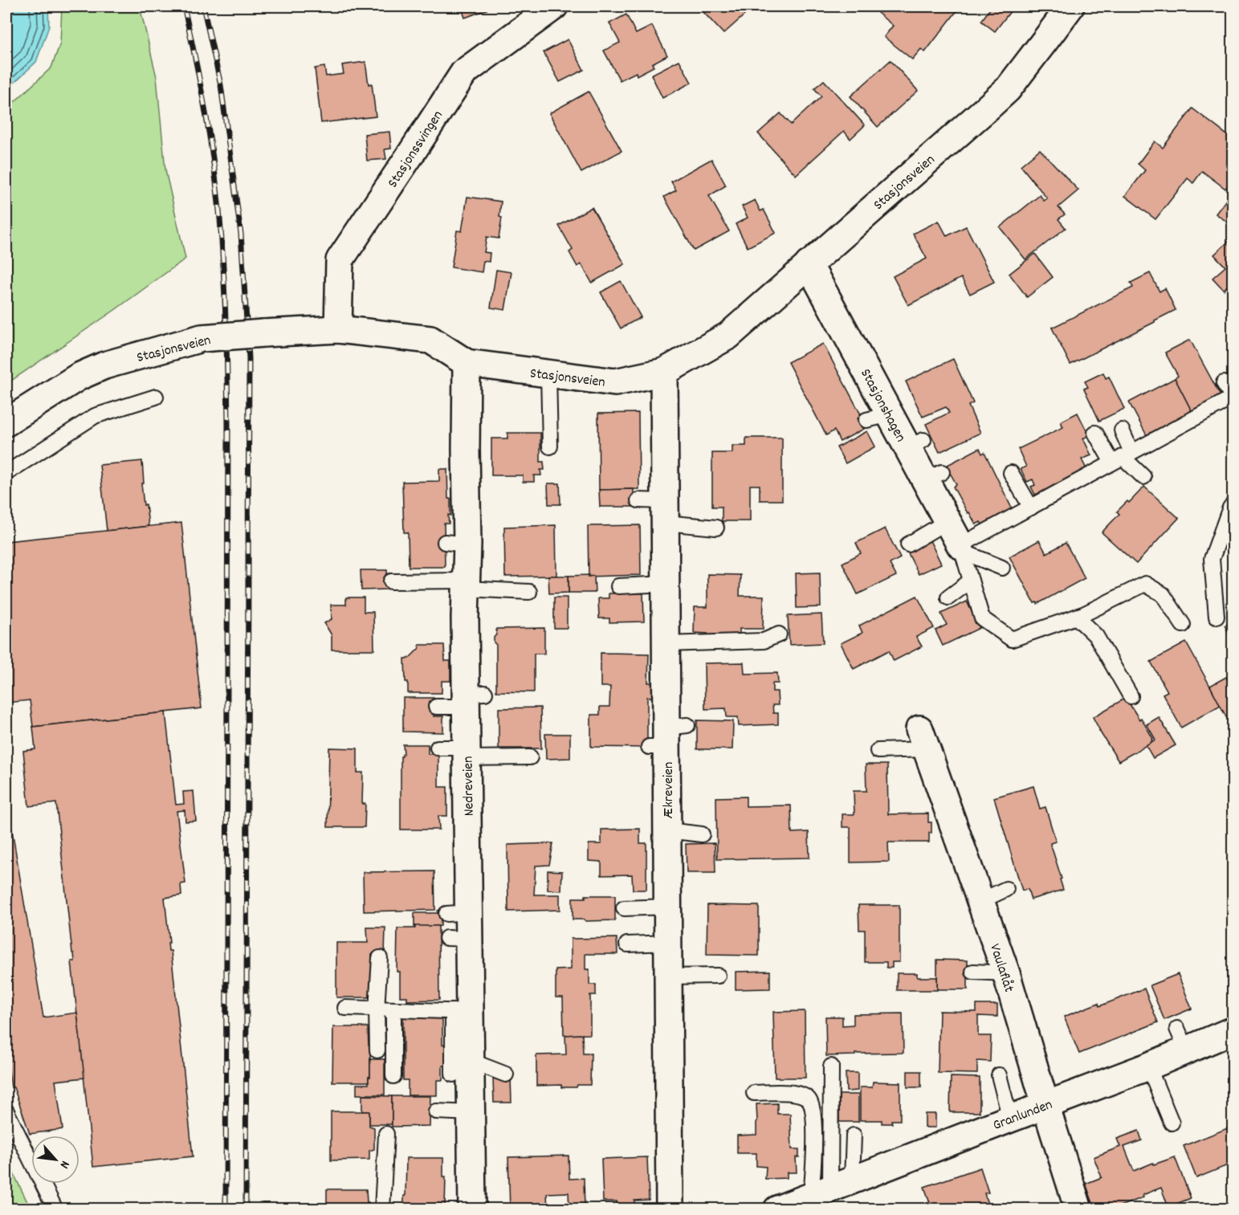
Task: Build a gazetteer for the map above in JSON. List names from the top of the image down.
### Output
{
  "streets": {
    "street": [
      "Stasjonssvingen",
      "Stasjonsveien",
      "Stasjonshagen",
      "Nedreveien",
      "Ækreveien",
      "Vaulaflåt",
      "Granlunden"
    ]
  },
  "crossings": [
    ["Stasjonssvingen", "Stasjonsveien"],
    ["Stasjonsveien", "Stasjonshagen"],
    ["Stasjonsveien", "Nedreveien"],
    ["Stasjonsveien", "Ækreveien"],
    ["Vaulaflåt", "Granlunden"]
  ],
  "north": "bottom right"
}
